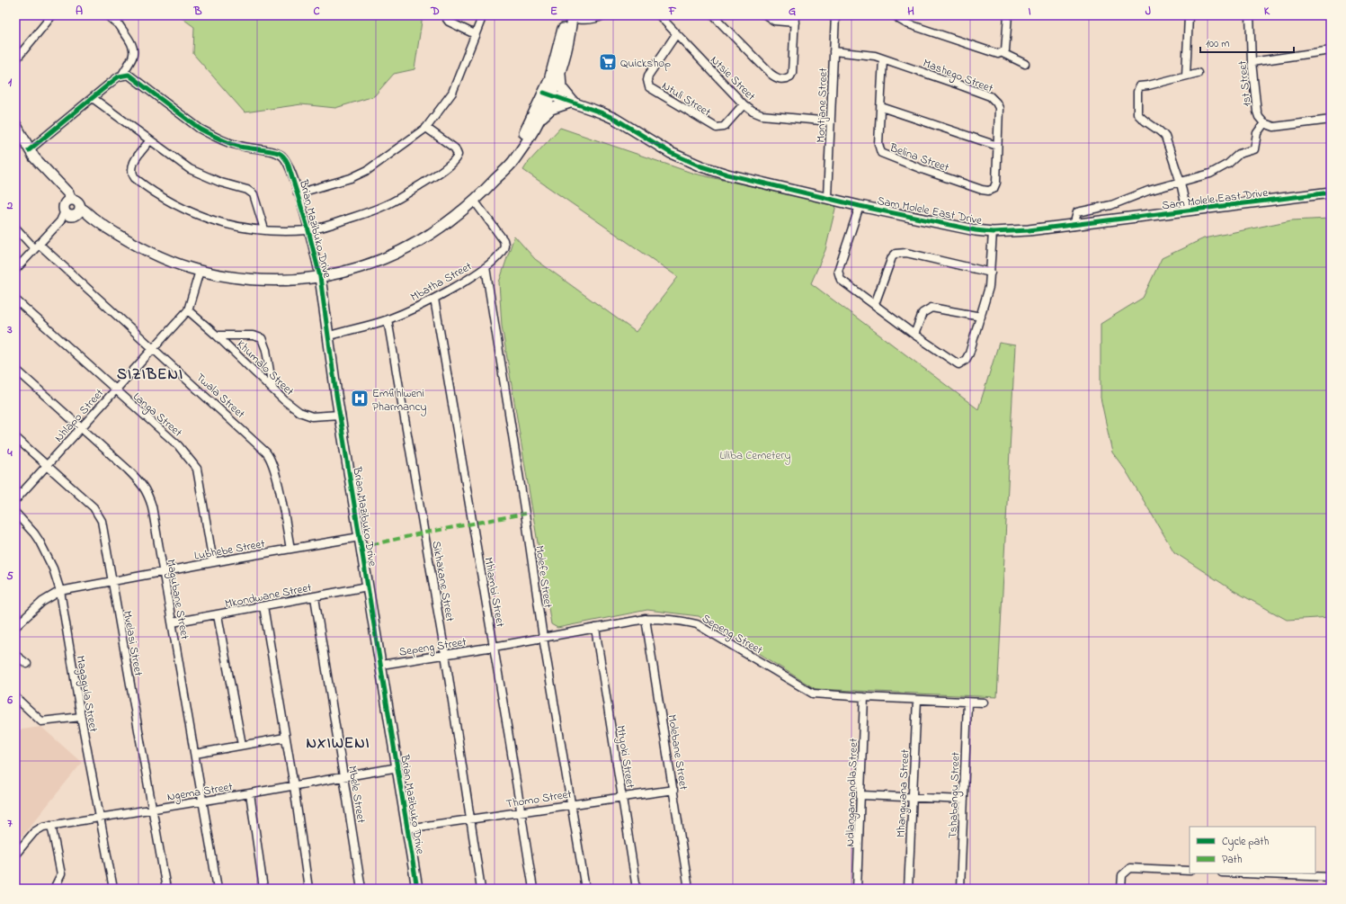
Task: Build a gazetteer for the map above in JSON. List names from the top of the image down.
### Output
{
  "streets": {
    "street": [
      "Mashego Street",
      "Ntsie Street",
      "1st Street",
      "Ntuli Street",
      "Montjane Street",
      "Belina Street",
      "Sam Molele East Drive",
      "Brian Mazibuko Drive",
      "Mbatha Street",
      "Khumalo Street",
      "Twala Street",
      "Langa Street",
      "Nhlapo Street",
      "Lubhebe Street",
      "Molefe Street",
      "Sikhakane Street",
      "Mhlambi Street",
      "Mkondwane Street",
      "Magubane Street",
      "Sepeng Street",
      "Mvelasi Street",
      "Magagula Street",
      "Molebane Street",
      "Mtyoki Street",
      "Ngema Street",
      "Ndlangamandla Street",
      "Mhangwana Street",
      "Mbele Street",
      "Tshabangu Street",
      "Thomo Street"
    ]
  },
  "crossings": [
    ["Mashego Street", "Montjane Street"],
    ["Mashego Street", "Belina Street"],
    ["Ntsie Street", "Ntuli Street"],
    ["Ntsie Street", "Montjane Street"],
    ["Montjane Street", "Sam Molele East Drive"],
    ["Brian Mazibuko Drive", "Mbatha Street"],
    ["Brian Mazibuko Drive", "Khumalo Street"],
    ["Brian Mazibuko Drive", "Lubhebe Street"],
    ["Brian Mazibuko Drive", "Mkondwane Street"],
    ["Brian Mazibuko Drive", "Sepeng Street"],
    ["Brian Mazibuko Drive", "Ngema Street"],
    ["Brian Mazibuko Drive", "Thomo Street"],
    ["Mbatha Street", "Molefe Street"],
    ["Mbatha Street", "Sikhakane Street"],
    ["Mbatha Street", "Mhlambi Street"],
    ["Khumalo Street", "Nhlapo Street"],
    ["Twala Street", "Nhlapo Street"],
    ["Twala Street", "Lubhebe Street"],
    ["Langa Street", "Nhlapo Street"],
    ["Langa Street", "Lubhebe Street"],
    ["Nhlapo Street", "Magubane Street"],
    ["Nhlapo Street", "Mvelasi Street"],
    ["Lubhebe Street", "Magubane Street"],
    ["Lubhebe Street", "Mvelasi Street"],
    ["Lubhebe Street", "Magagula Street"],
    ["Molefe Street", "Sepeng Street"],
    ["Molefe Street", "Thomo Street"],
    ["Sikhakane Street", "Sepeng Street"],
    ["Sikhakane Street", "Thomo Street"],
    ["Mhlambi Street", "Sepeng Street"],
    ["Mhlambi Street", "Thomo Street"],
    ["Mkondwane Street", "Magubane Street"],
    ["Mkondwane Street", "Mbele Street"],
    ["Magubane Street", "Ngema Street"],
    ["Sepeng Street", "Molebane Street"],
    ["Sepeng Street", "Mtyoki Street"],
    ["Sepeng Street", "Ndlangamandla Street"],
    ["Sepeng Street", "Mhangwana Street"],
    ["Sepeng Street", "Tshabangu Street"],
    ["Mvelasi Street", "Ngema Street"],
    ["Magagula Street", "Ngema Street"],
    ["Molebane Street", "Thomo Street"],
    ["Mtyoki Street", "Thomo Street"],
    ["Ngema Street", "Mbele Street"]
  ],
  "districts": ["SIZIBENI", "NXIWENI"],
  "parks": ["Liliba Cemetery"],
  "places": {
    "supermarket": ["Quickshop"],
    "hospital": ["Emfihlweni Pharmancy"]
  },
  "legend": ["Cycle path", "Path"],
  "scale_bar": "100 m",
  "grid": {
    "columns": [
      "A",
      "B",
      "C",
      "D",
      "E",
      "F",
      "G",
      "H",
      "I",
      "J",
      "K"
    ],
    "rows": [
      "1",
      "2",
      "3",
      "4",
      "5",
      "6",
      "7"
    ]
  }
}
